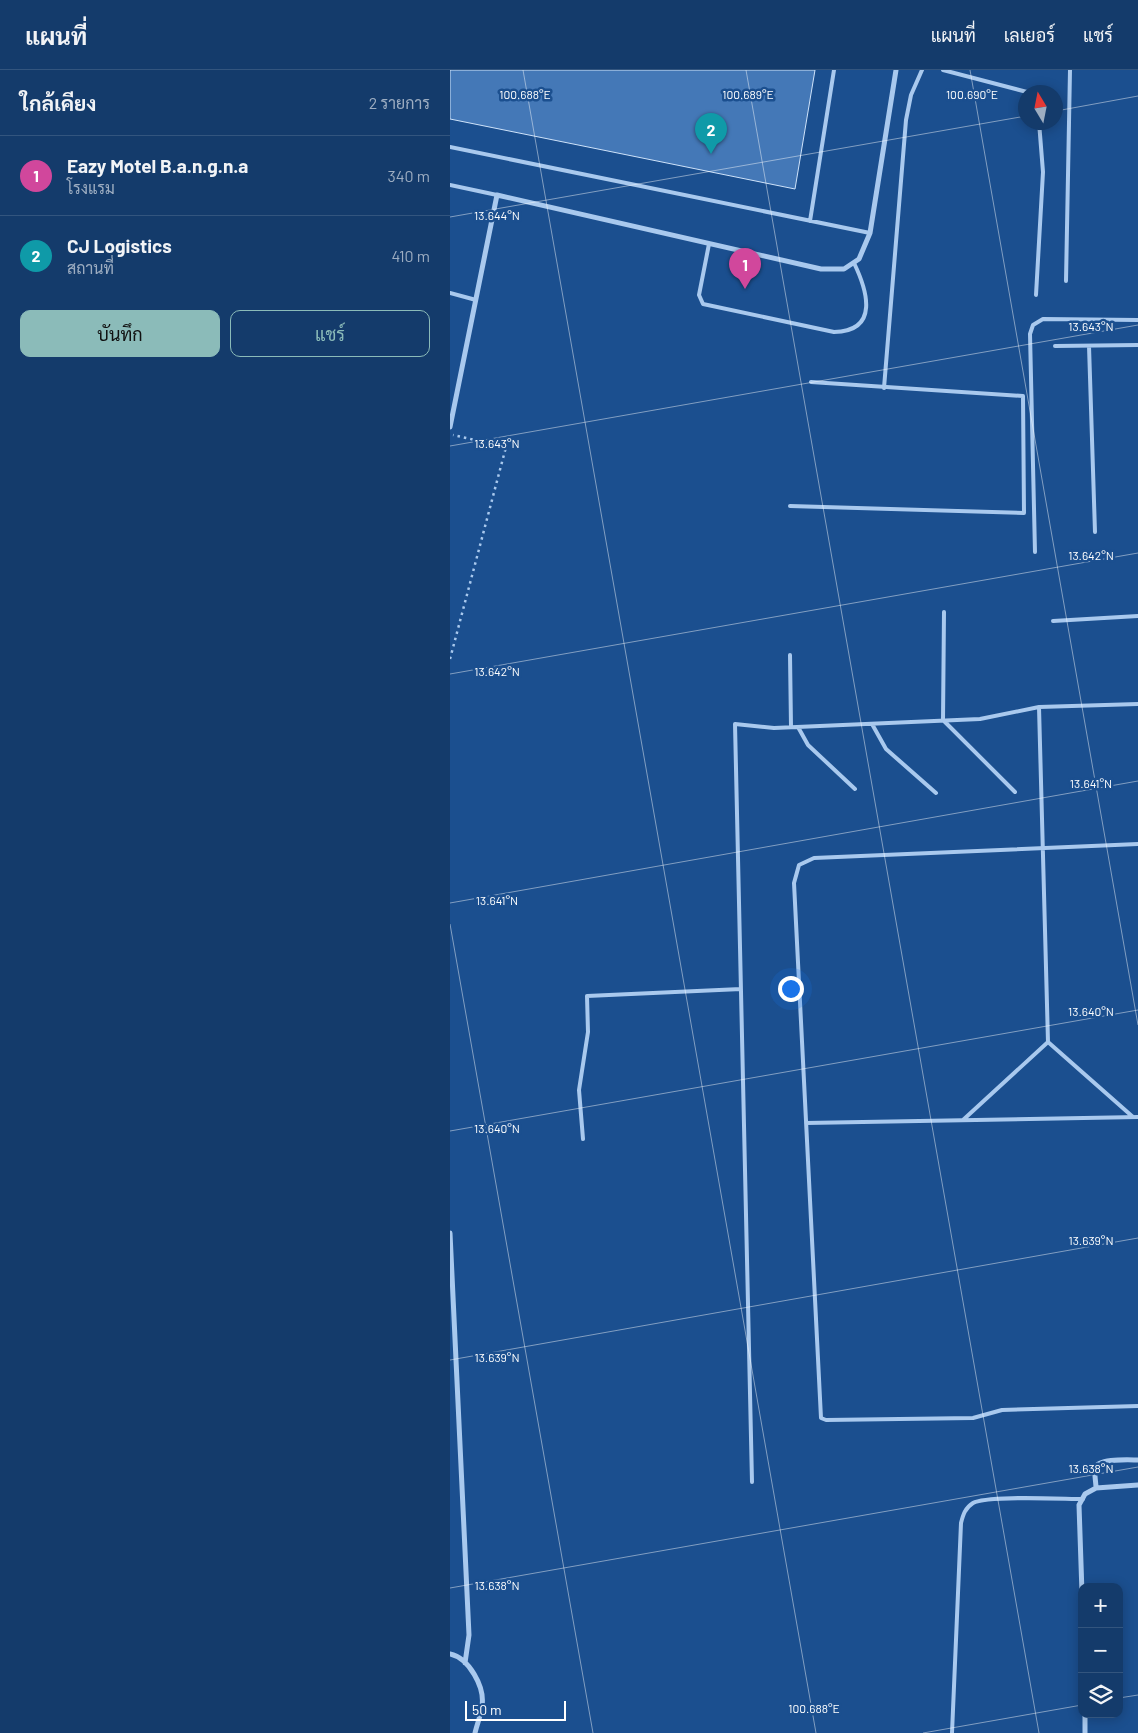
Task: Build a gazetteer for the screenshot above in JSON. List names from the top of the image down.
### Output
{
  "scale_bar": "50 m",
  "north": "top",
  "page": {
    "header": "แผนที่",
    "nav": ["แผนที่", "เลเยอร์", "แชร์"],
    "heading": ["ใกล้เคียง", "2 รายการ"],
    "pins": ["2", "1"],
    "list": [
      {
        "mark": "1",
        "name": "Eazy Motel B.a.n.g.n.a",
        "note": "โรงแรม",
        "value": "340 m"
      },
      {
        "mark": "2",
        "name": "CJ Logistics",
        "note": "สถานที่",
        "value": "410 m"
      }
    ],
    "buttons": ["บันทึก", "แชร์"],
    "map_buttons": ["+", "−"],
    "scale": "50 m"
  },
  "coordinates": [
    "100.688°E",
    "100.689°E",
    "100.690°E",
    "13.644°N",
    "13.643°N",
    "13.642°N",
    "13.641°N",
    "13.640°N",
    "13.639°N",
    "13.638°N"
  ]
}
